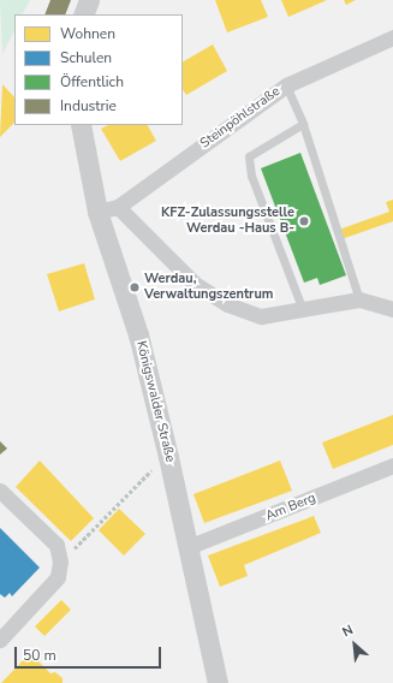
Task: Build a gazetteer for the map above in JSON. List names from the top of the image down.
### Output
{
  "streets": {
    "street": ["Steinpöhlstraße", "Königswalder Straße", "Am Berg"]
  },
  "crossings": [
    ["Steinpöhlstraße", "Königswalder Straße"],
    ["Königswalder Straße", "Am Berg"]
  ],
  "places": ["KFZ-Zulassungsstelle Werdau -Haus B-", "Werdau, Verwaltungszentrum"],
  "legend": [
    "Wohnen",
    "Schulen",
    "Öffentlich",
    "Industrie"
  ],
  "scale_bar": "50 m",
  "north": "top left"
}
